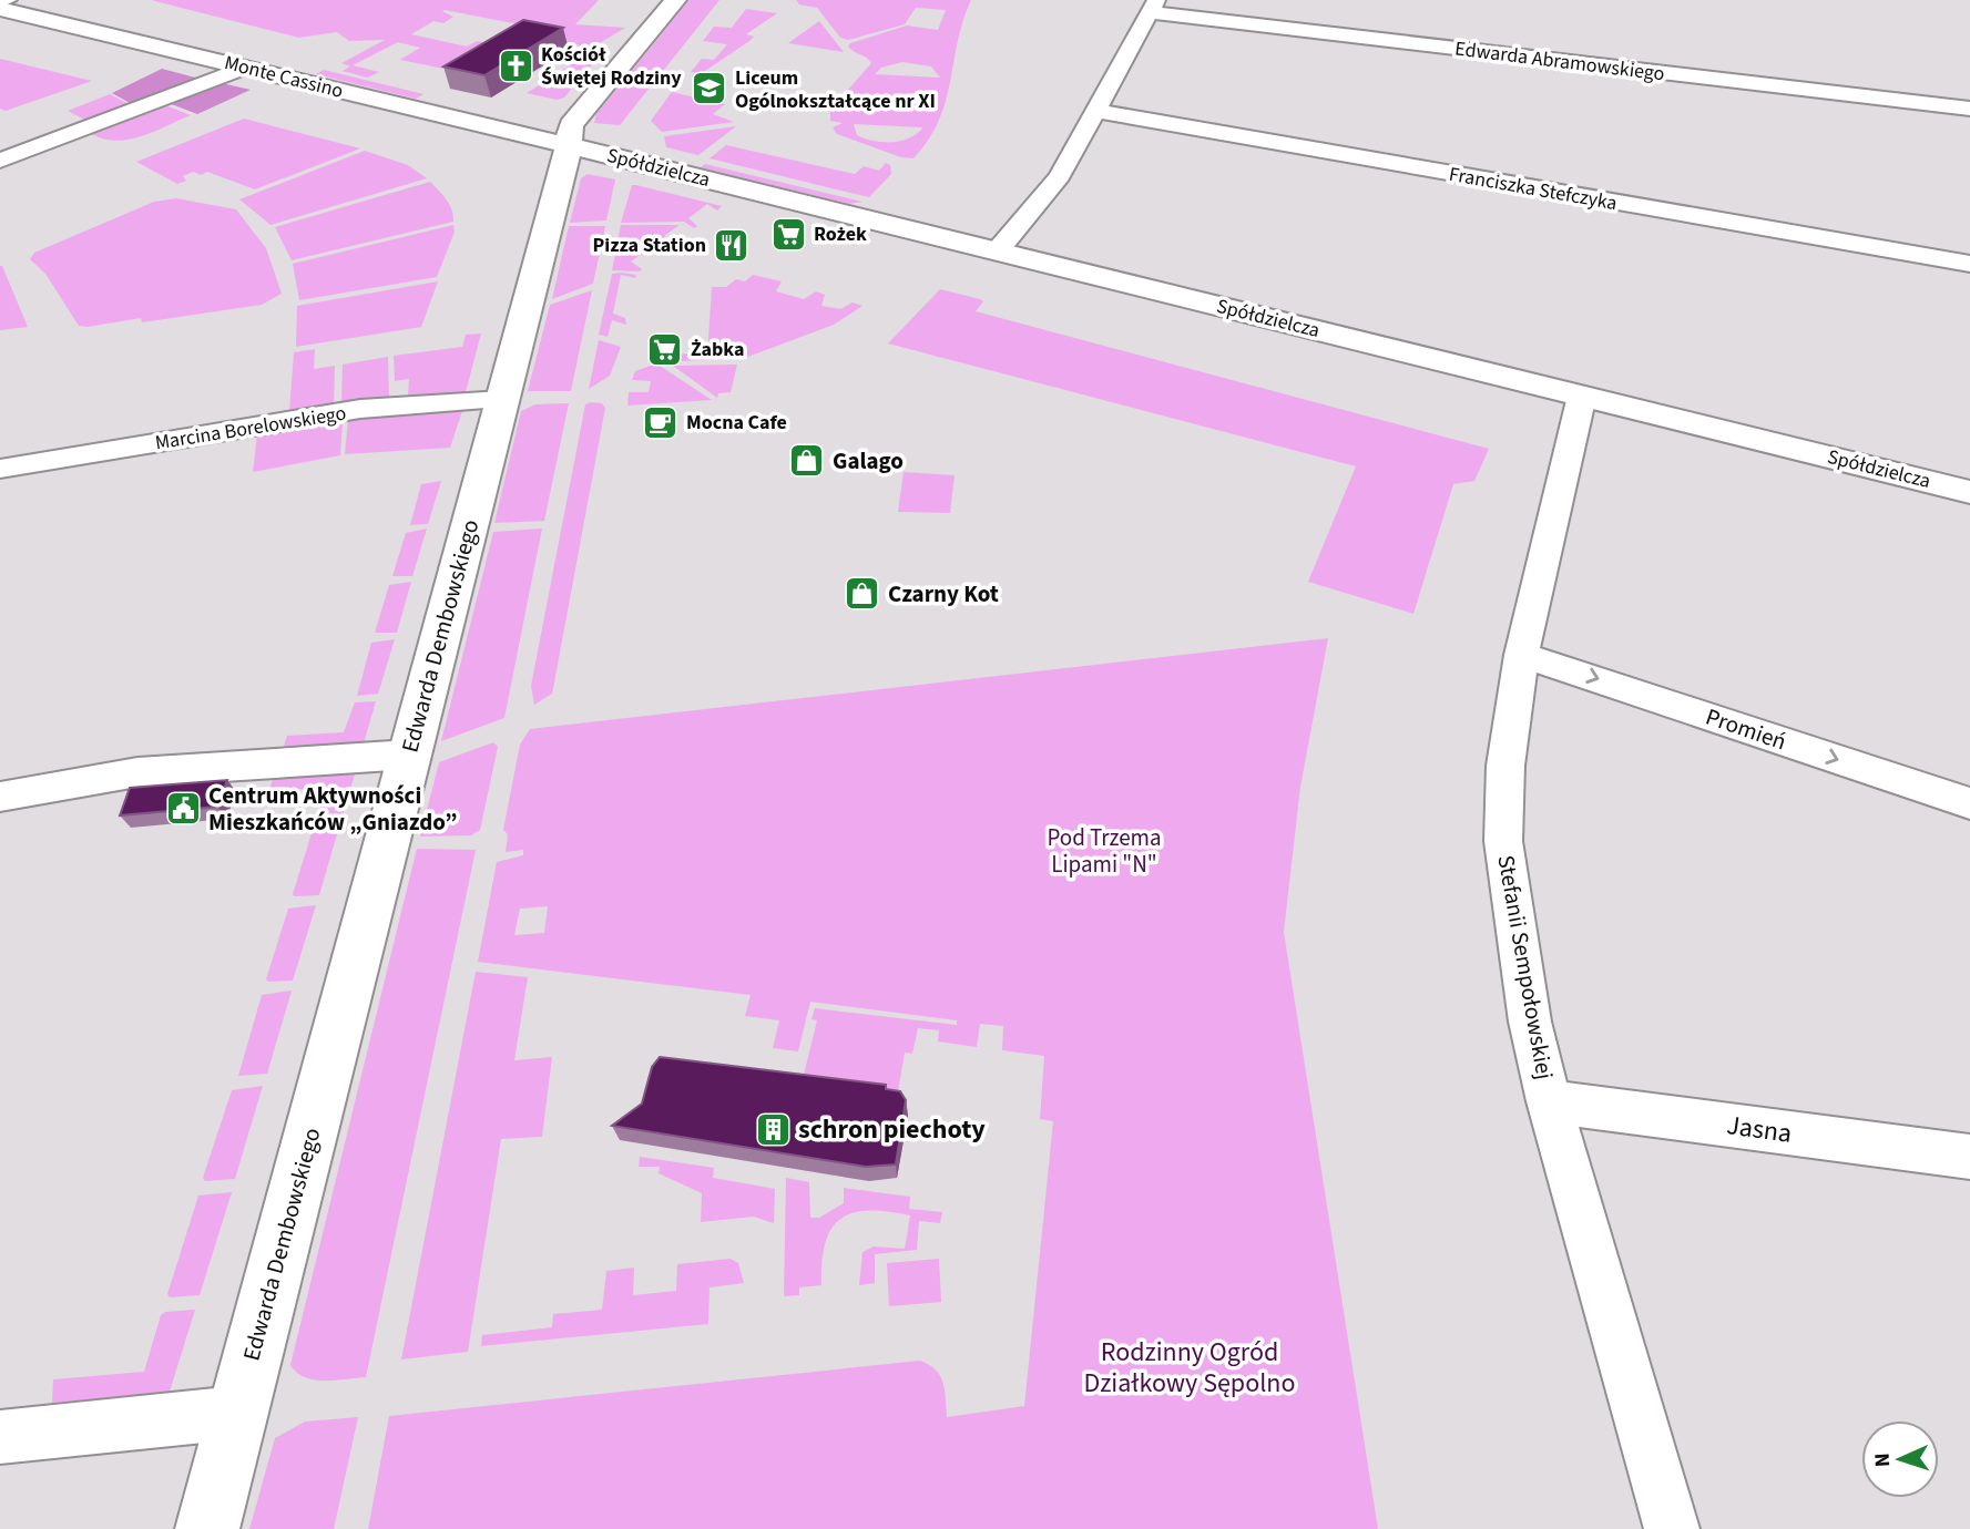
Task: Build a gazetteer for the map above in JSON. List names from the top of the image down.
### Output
{
  "streets": {
    "street": [
      "Edwarda Abramowskiego",
      "Monte Cassino",
      "Spółdzielcza",
      "Franciszka Stefczyka",
      "Marcina Borelowskiego",
      "Edwarda Dembowskiego",
      "Promień",
      "Stefanii Sempołowskiej",
      "Jasna"
    ]
  },
  "crossings": [
    ["Monte Cassino", "Spółdzielcza"],
    ["Monte Cassino", "Edwarda Dembowskiego"],
    ["Spółdzielcza", "Edwarda Dembowskiego"],
    ["Spółdzielcza", "Stefanii Sempołowskiej"],
    ["Marcina Borelowskiego", "Edwarda Dembowskiego"],
    ["Promień", "Stefanii Sempołowskiej"],
    ["Stefanii Sempołowskiej", "Jasna"]
  ],
  "one_way": ["Promień"],
  "parks": ["Pod Trzema Lipami \"N\"", "Rodzinny Ogród Działkowy Sępolno"],
  "places": {
    "church": ["Kościół Świętej Rodziny"],
    "school or university": ["Liceum Ogólnokształcące nr XI"],
    "supermarket": ["Rożek", "Żabka"],
    "restaurant": ["Pizza Station"],
    "cafe": ["Mocna Cafe"],
    "shop": ["Galago", "Czarny Kot"],
    "public building": ["Centrum Aktywności Mieszkańców „Gniazdo”"],
    "building": ["schron piechoty"]
  },
  "north": "left"
}
